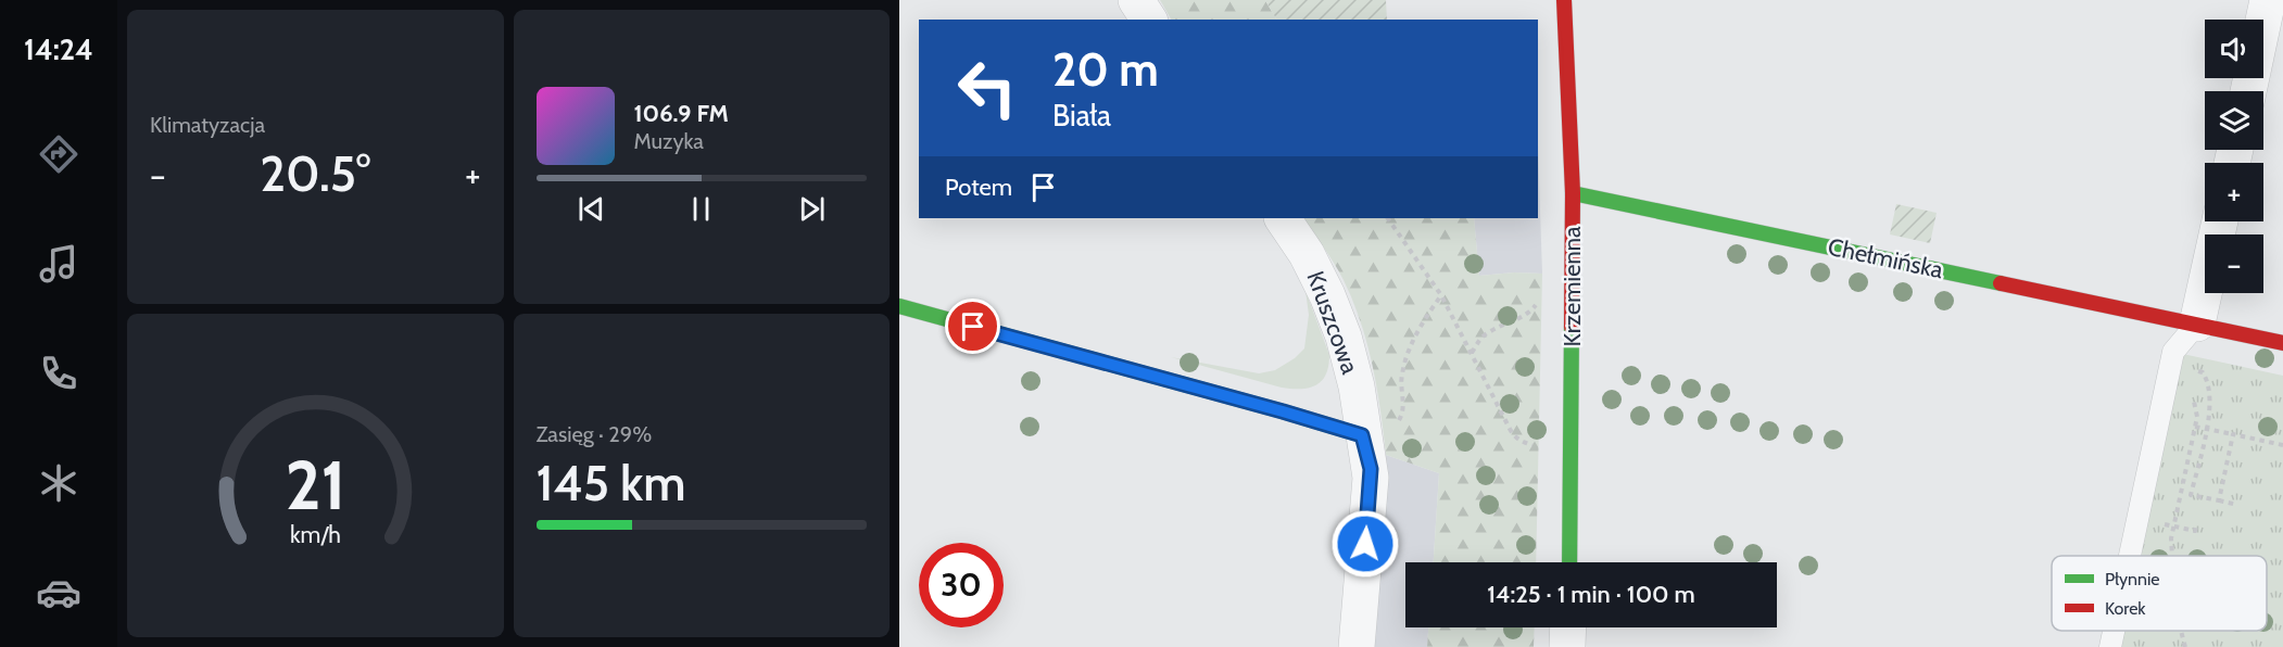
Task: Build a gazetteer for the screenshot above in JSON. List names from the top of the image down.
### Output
{
  "streets": {
    "street": ["Chełmińska", "Krzemienna", "Kruszcowa"]
  },
  "crossings": [
    ["Chełmińska", "Krzemienna"]
  ],
  "legend": ["Płynnie", "Korek"],
  "page": {
    "tabs": "14:24",
    "tile": [
      "Klimatyzacja",
      ["Zasięg · 29%", "145 km"]
    ],
    "map_buttons": ["+", "−"],
    "turn": ["20 m", "Biała"],
    "song": ["106.9 FM", "Muzyka"],
    "heat": ["−", "20.5°", "+"],
    "then": "Potem",
    "limit": "30",
    "trip": "14:25 · 1 min · 100 m",
    "gauge": ["21", "km/h"]
  }
}
